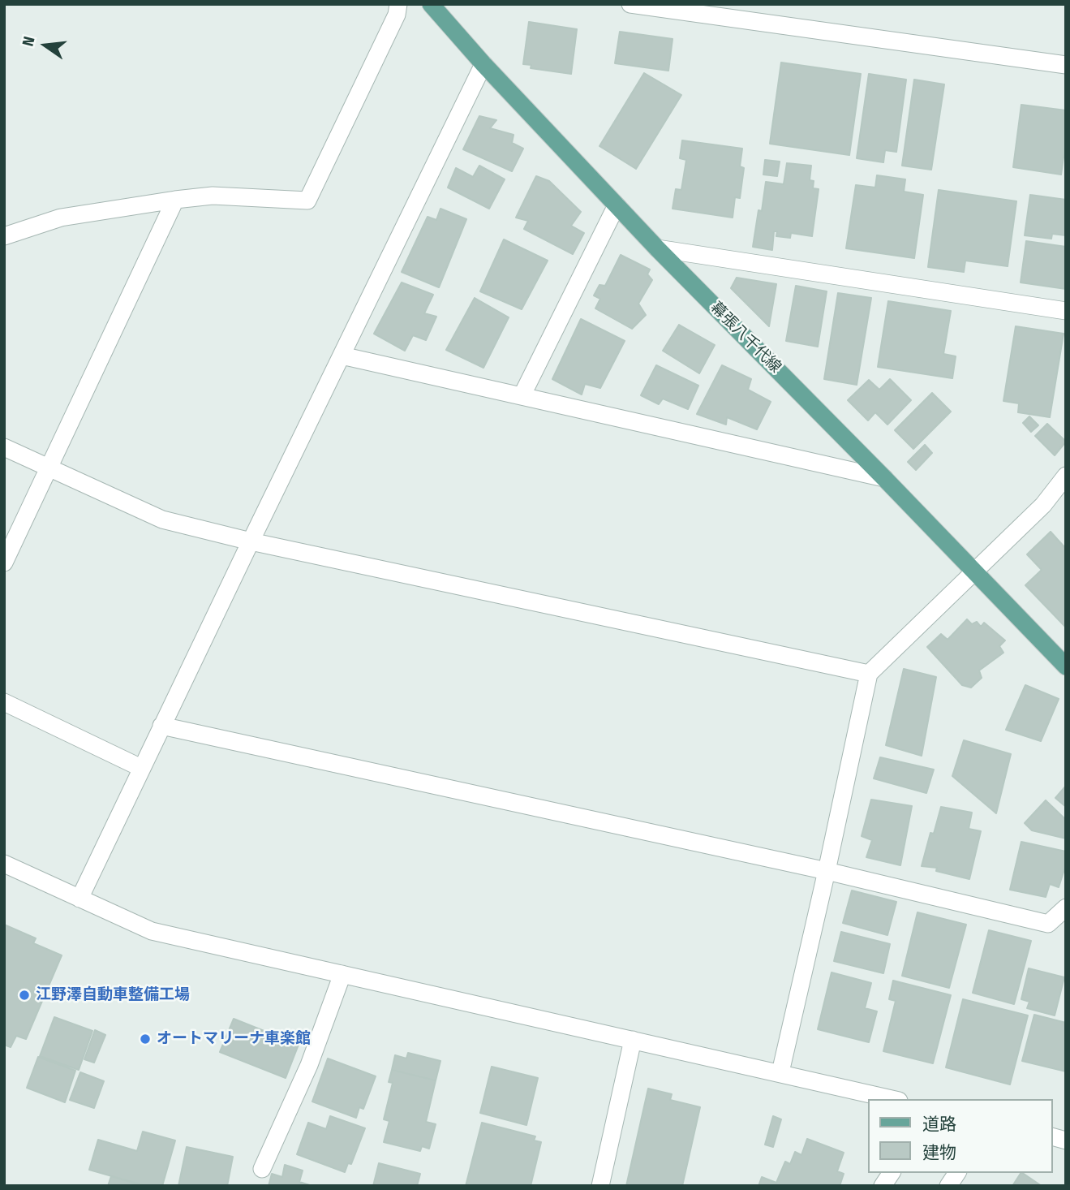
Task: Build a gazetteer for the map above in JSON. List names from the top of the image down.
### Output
{
  "streets": {
    "main road": ["幕張八千代線"]
  },
  "places": ["江野澤自動車整備工場", "オートマリーナ車楽館"],
  "legend": ["道路", "建物"],
  "north": "left"
}
